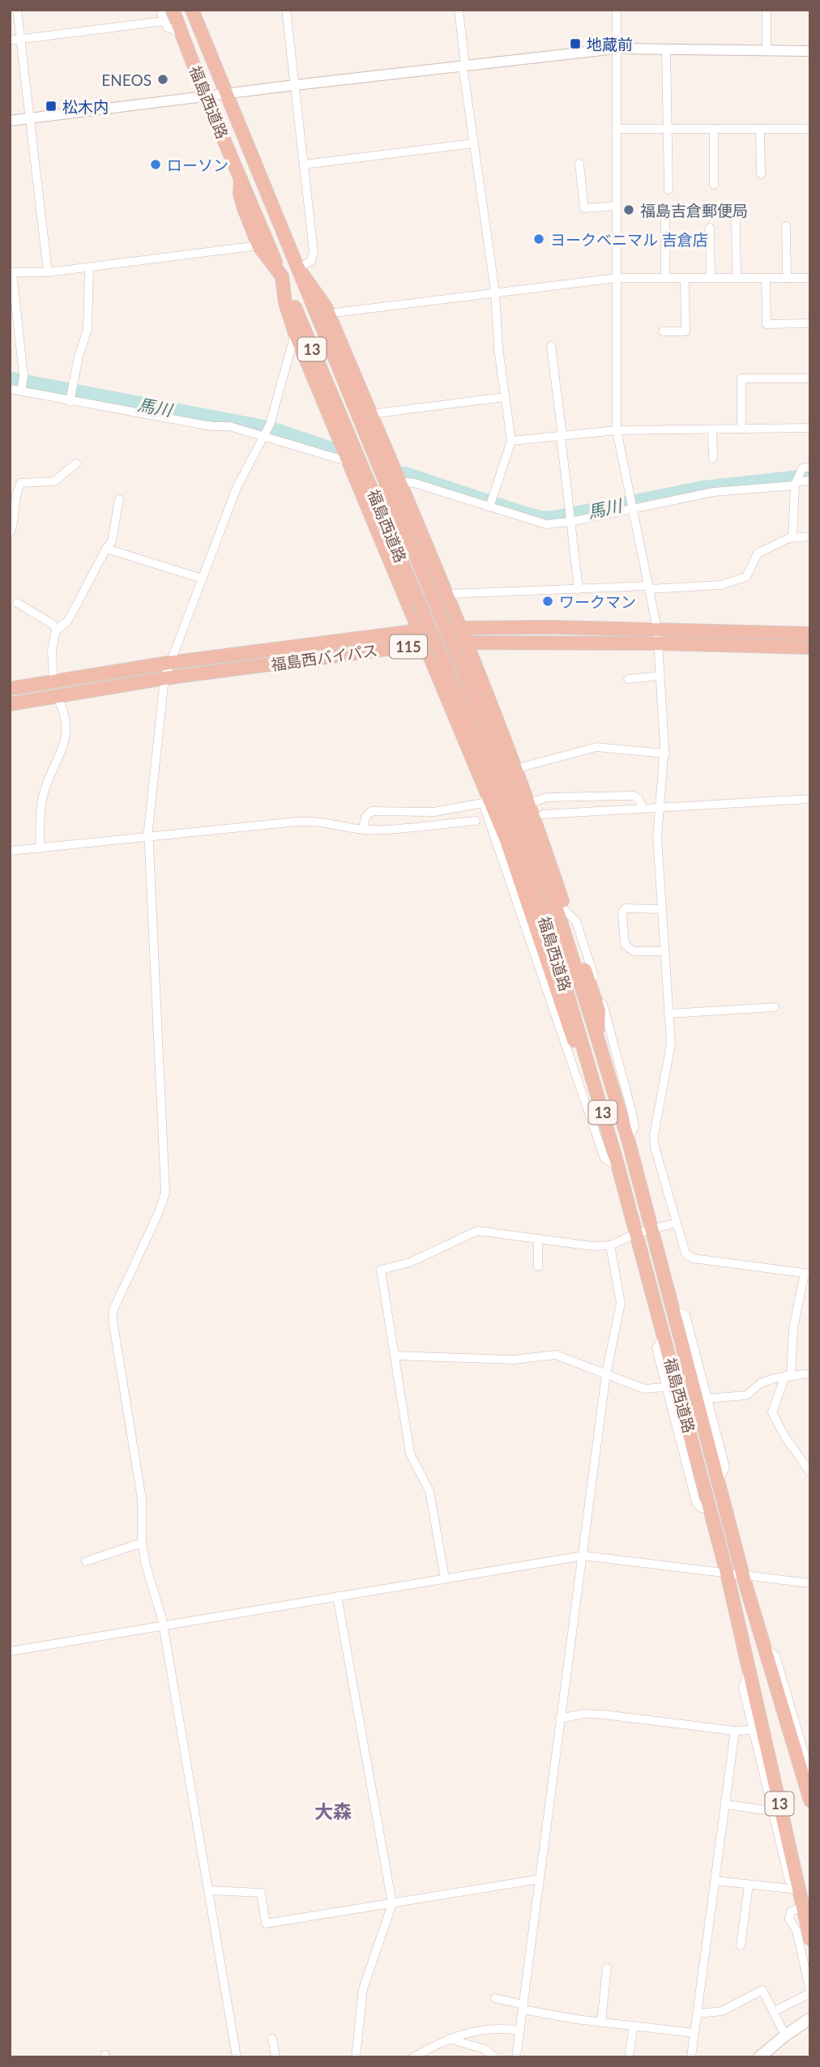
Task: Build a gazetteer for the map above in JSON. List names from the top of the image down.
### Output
{
  "streets": {
    "highway": [
      "福島西道路",
      "13",
      "115",
      "福島西バイパス"
    ]
  },
  "districts": ["大森"],
  "water": ["馬川"],
  "places": {
    "transit": ["地蔵前", "松木内"],
    "other": [
      "ENEOS",
      "ローソン",
      "福島吉倉郵便局",
      "ヨークベニマル 吉倉店",
      "ワークマン"
    ]
  }
}
